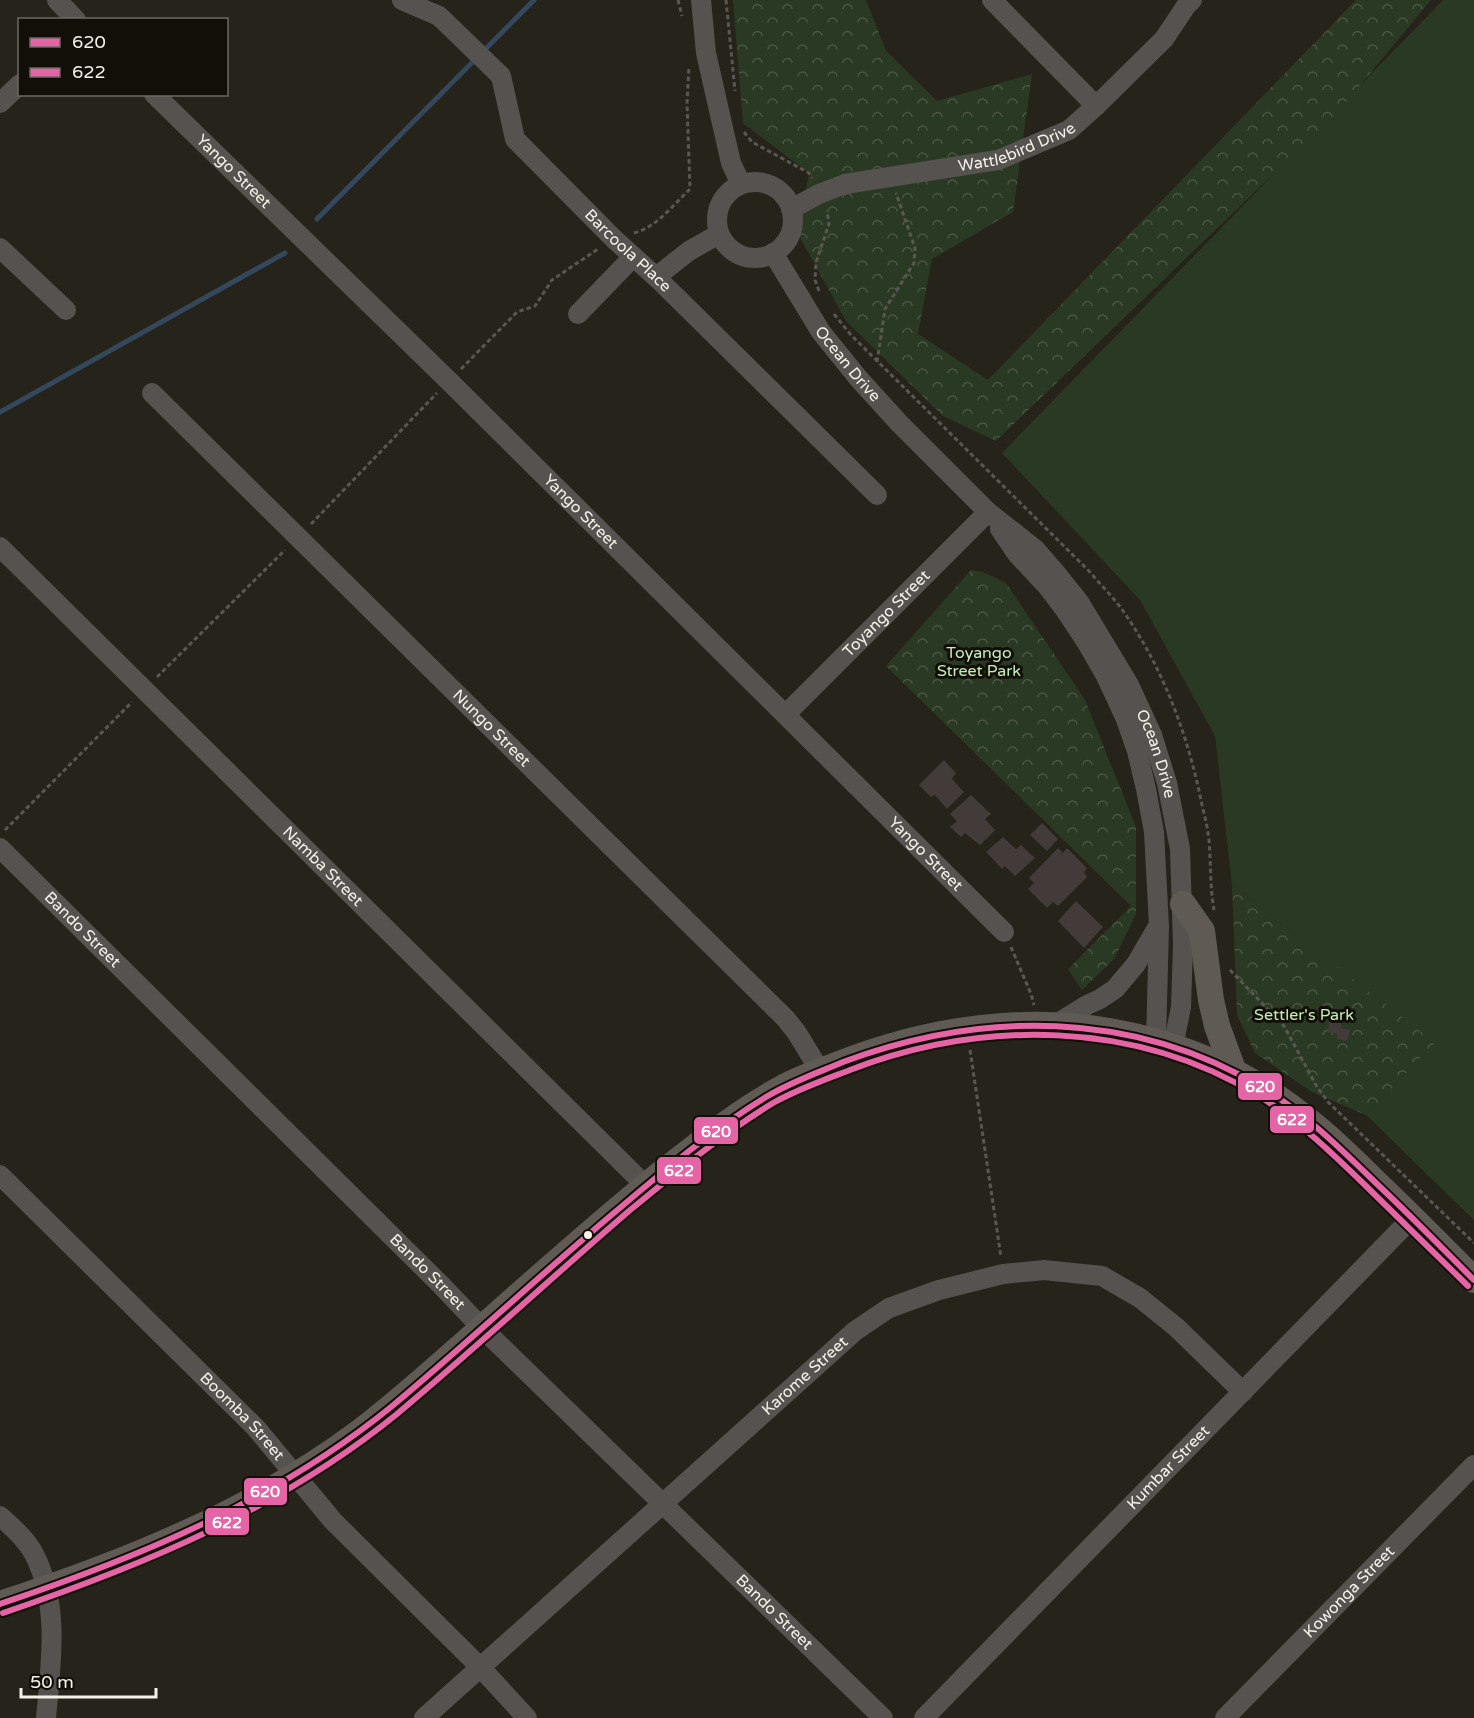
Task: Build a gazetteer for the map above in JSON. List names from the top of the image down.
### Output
{
  "streets": {
    "street": [
      "Wattlebird Drive",
      "Yango Street",
      "Barcoola Place",
      "Ocean Drive",
      "Toyango Street",
      "Nungo Street",
      "Namba Street",
      "Bando Street",
      "Karome Street",
      "Boomba Street",
      "Kumbar Street",
      "Kowonga Street"
    ]
  },
  "crossings": [
    ["Wattlebird Drive", "Ocean Drive"],
    ["Yango Street", "Toyango Street"],
    ["Ocean Drive", "Toyango Street"],
    ["Bando Street", "Karome Street"],
    ["Karome Street", "Boomba Street"],
    ["Karome Street", "Kumbar Street"]
  ],
  "parks": ["Toyango Street Park", "Settler's Park"],
  "lines": ["transit line 620", "transit line 622"],
  "legend": ["620", "622"],
  "scale_bar": "50 m"
}
